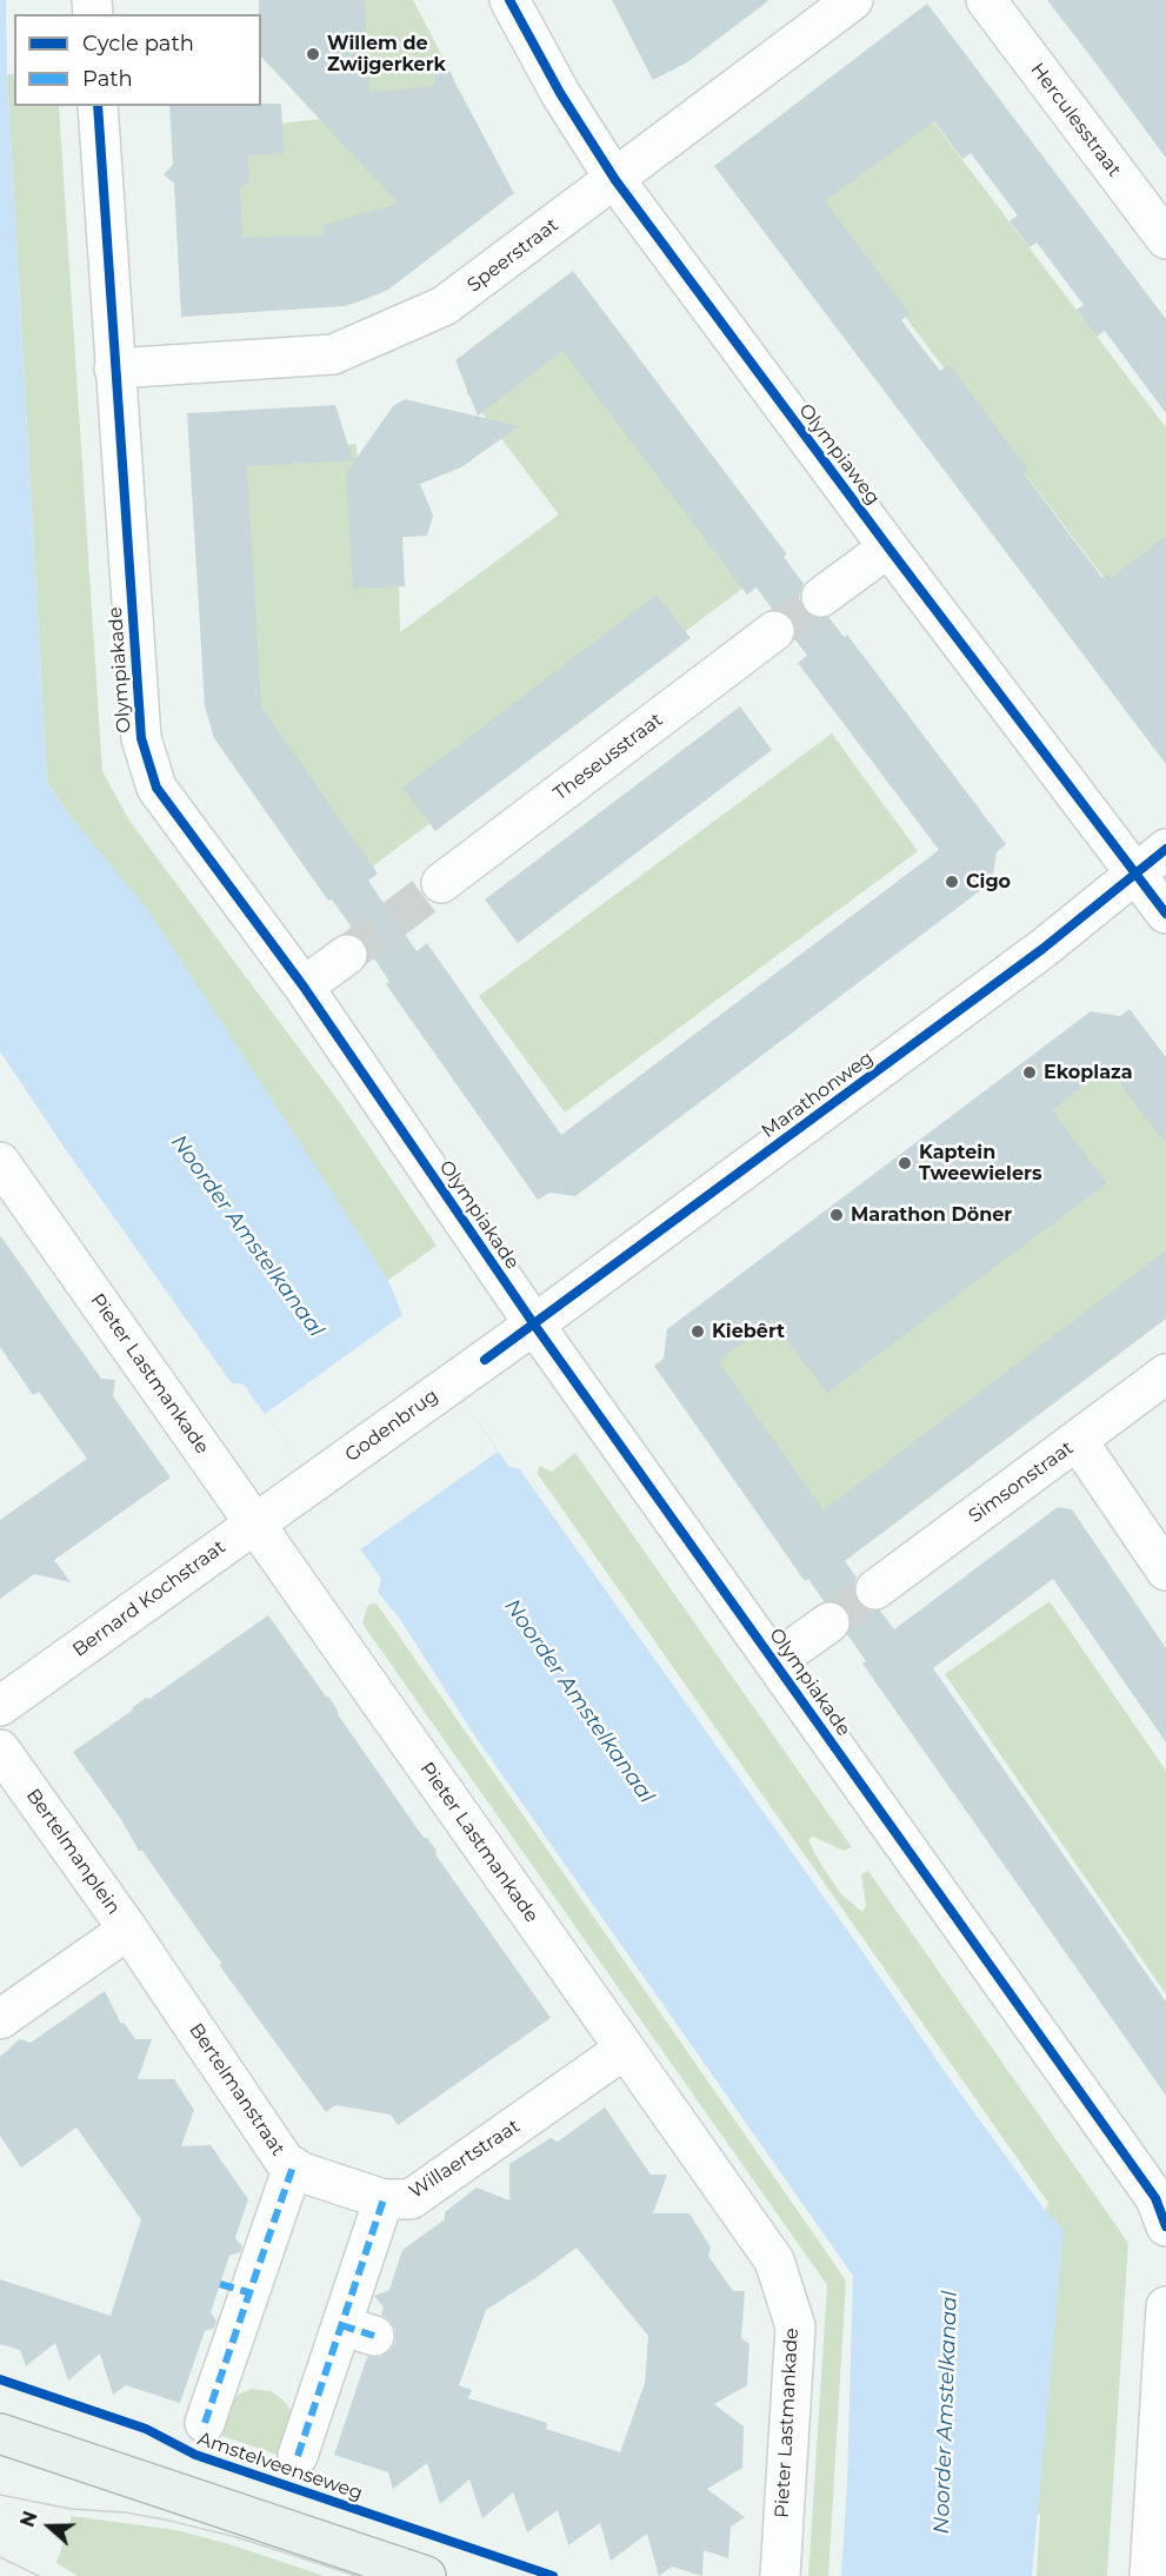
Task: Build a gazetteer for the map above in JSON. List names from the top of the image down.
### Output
{
  "streets": {
    "street": [
      "Herculesstraat",
      "Speerstraat",
      "Olympiaweg",
      "Olympiakade",
      "Theseusstraat",
      "Marathonweg",
      "Pieter Lastmankade",
      "Godenbrug",
      "Simsonstraat",
      "Bernard Kochstraat",
      "Bertelmanplein",
      "Bertelmanstraat",
      "Willaertstraat"
    ],
    "cycle path": ["Amstelveenseweg"]
  },
  "crossings": [
    ["Speerstraat", "Olympiaweg"],
    ["Speerstraat", "Olympiakade"],
    ["Olympiaweg", "Marathonweg"],
    ["Olympiakade", "Marathonweg"],
    ["Marathonweg", "Godenbrug"],
    ["Pieter Lastmankade", "Bernard Kochstraat"],
    ["Pieter Lastmankade", "Willaertstraat"],
    ["Godenbrug", "Bernard Kochstraat"],
    ["Bertelmanplein", "Bertelmanstraat"],
    ["Bertelmanstraat", "Willaertstraat"]
  ],
  "water": ["Noorder Amstelkanaal"],
  "places": [
    "Willem de Zwijgerkerk",
    "Cigo",
    "Ekoplaza",
    "Kaptein Tweewielers",
    "Marathon Döner",
    "Kiebêrt"
  ],
  "legend": ["Cycle path", "Path"],
  "north": "left"
}
